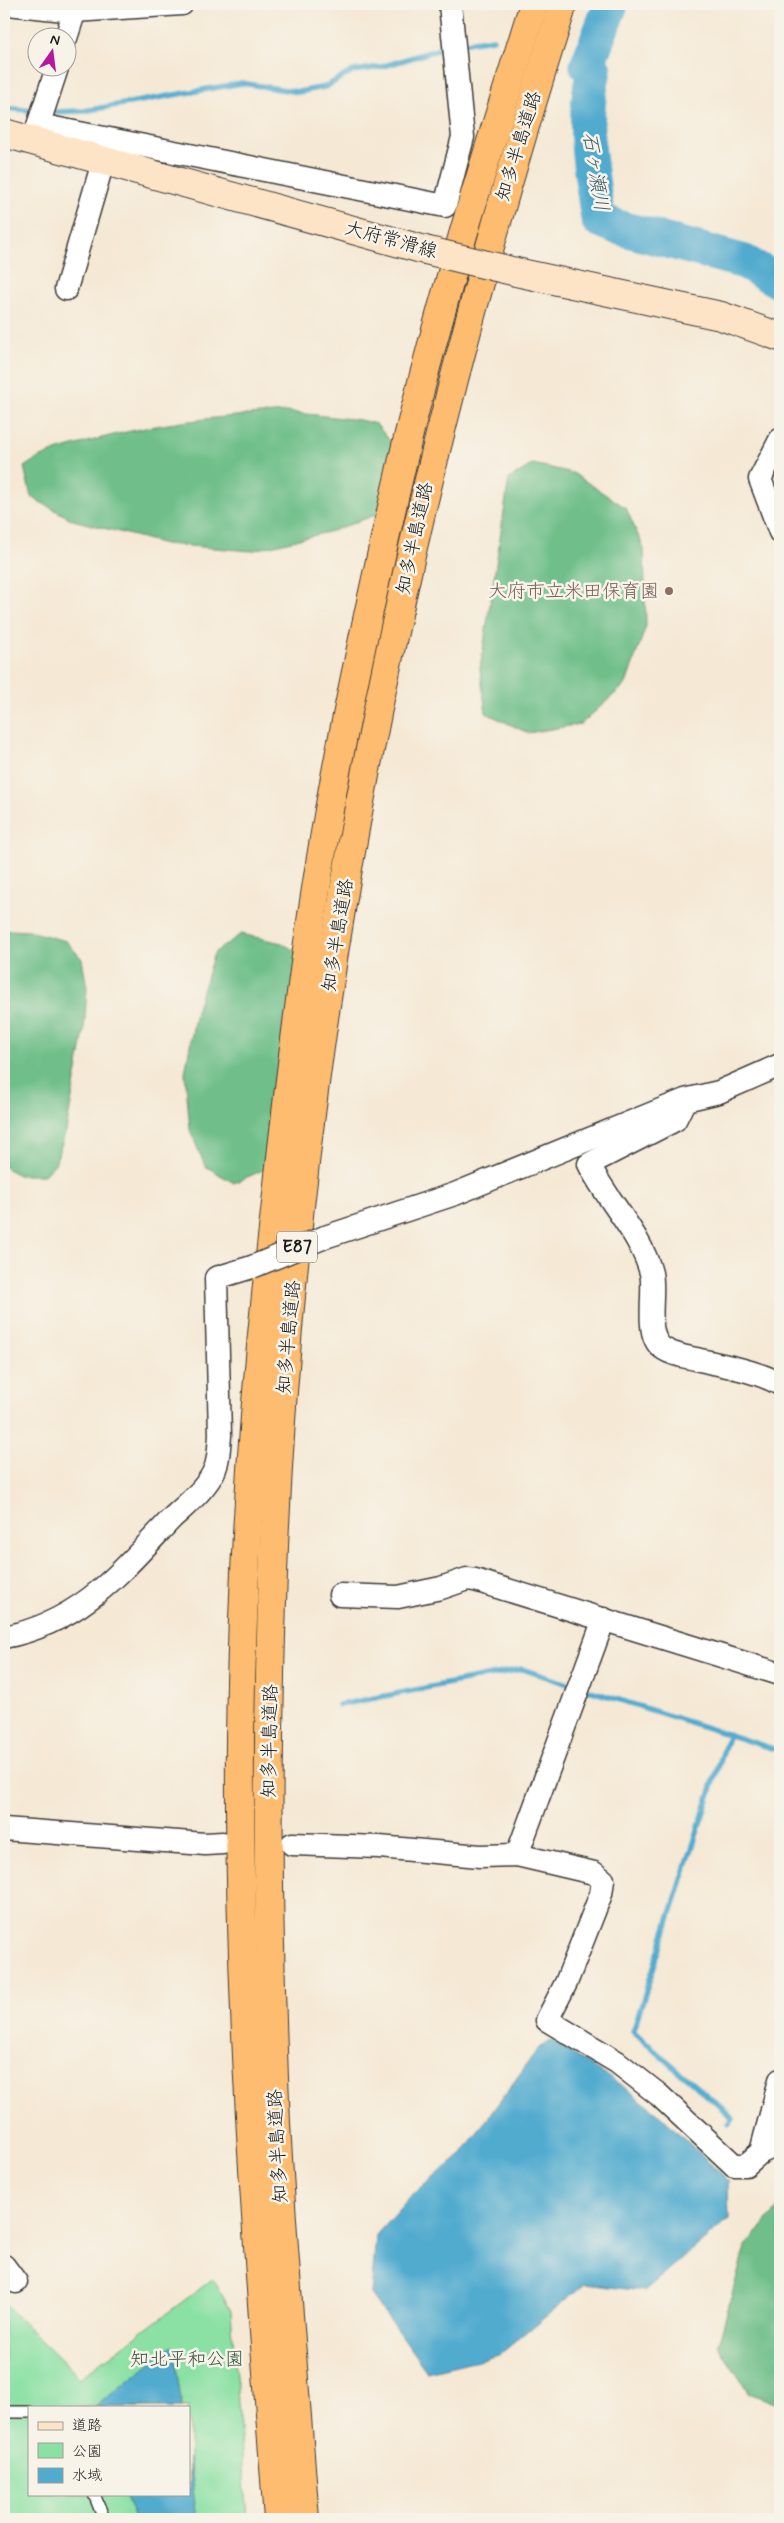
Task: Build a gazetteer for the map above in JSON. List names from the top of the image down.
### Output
{
  "streets": {
    "highway": ["知多半島道路", "E87"],
    "main road": ["大府常滑線"]
  },
  "water": ["石ヶ瀬川"],
  "parks": ["知北平和公園"],
  "places": ["大府市立米田保育園"],
  "legend": ["道路", "公園", "水域"],
  "north": "top"
}
